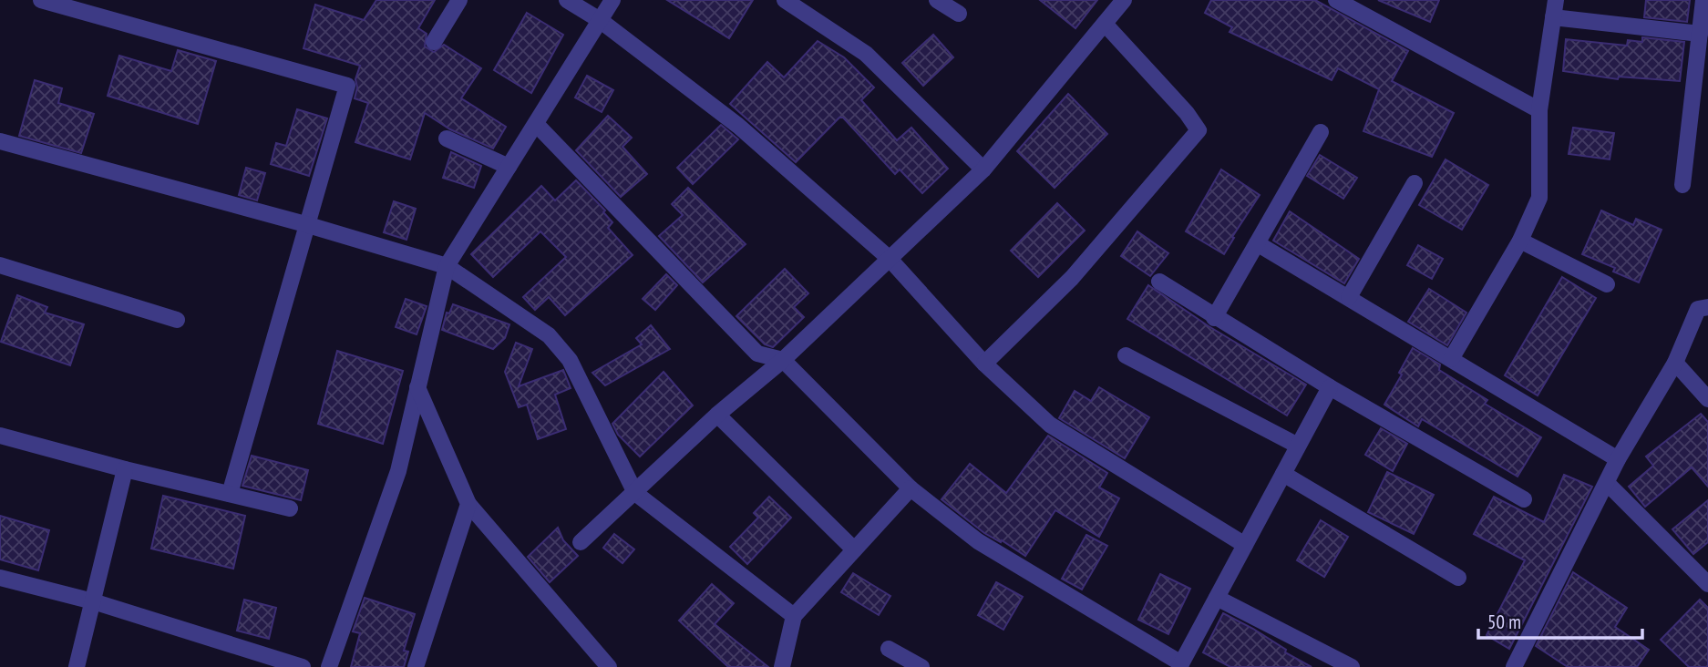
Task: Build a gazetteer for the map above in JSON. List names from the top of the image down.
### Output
{
  "scale_bar": "50 m"
}
